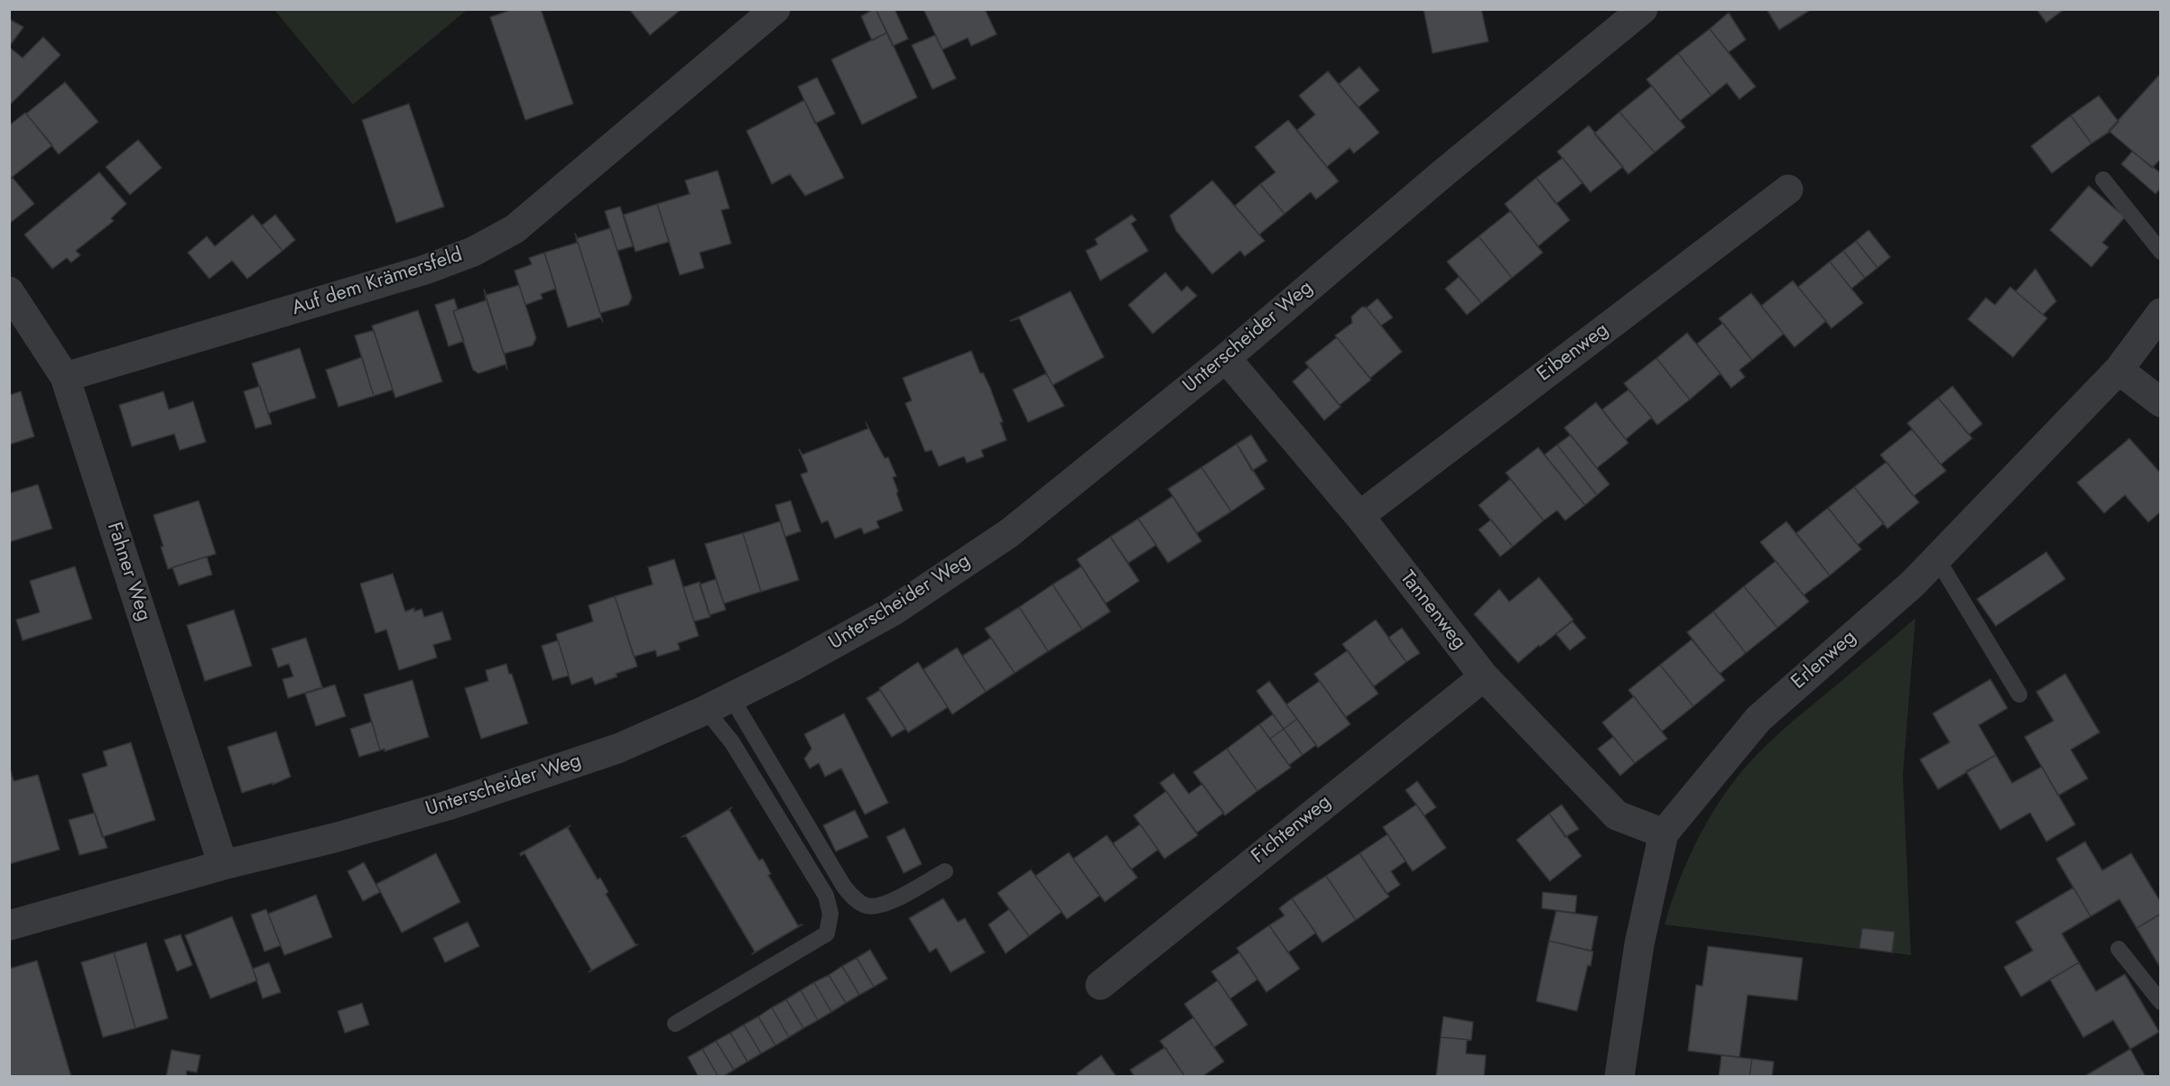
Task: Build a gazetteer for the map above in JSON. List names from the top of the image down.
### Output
{
  "streets": {
    "street": [
      "Auf dem Krämersfeld",
      "Unterscheider Weg",
      "Eibenweg",
      "Fahner Weg",
      "Tannenweg",
      "Erlenweg",
      "Fichtenweg"
    ]
  },
  "crossings": [
    ["Auf dem Krämersfeld", "Fahner Weg"],
    ["Unterscheider Weg", "Fahner Weg"],
    ["Unterscheider Weg", "Tannenweg"],
    ["Eibenweg", "Tannenweg"],
    ["Tannenweg", "Erlenweg"],
    ["Tannenweg", "Fichtenweg"]
  ]
}
